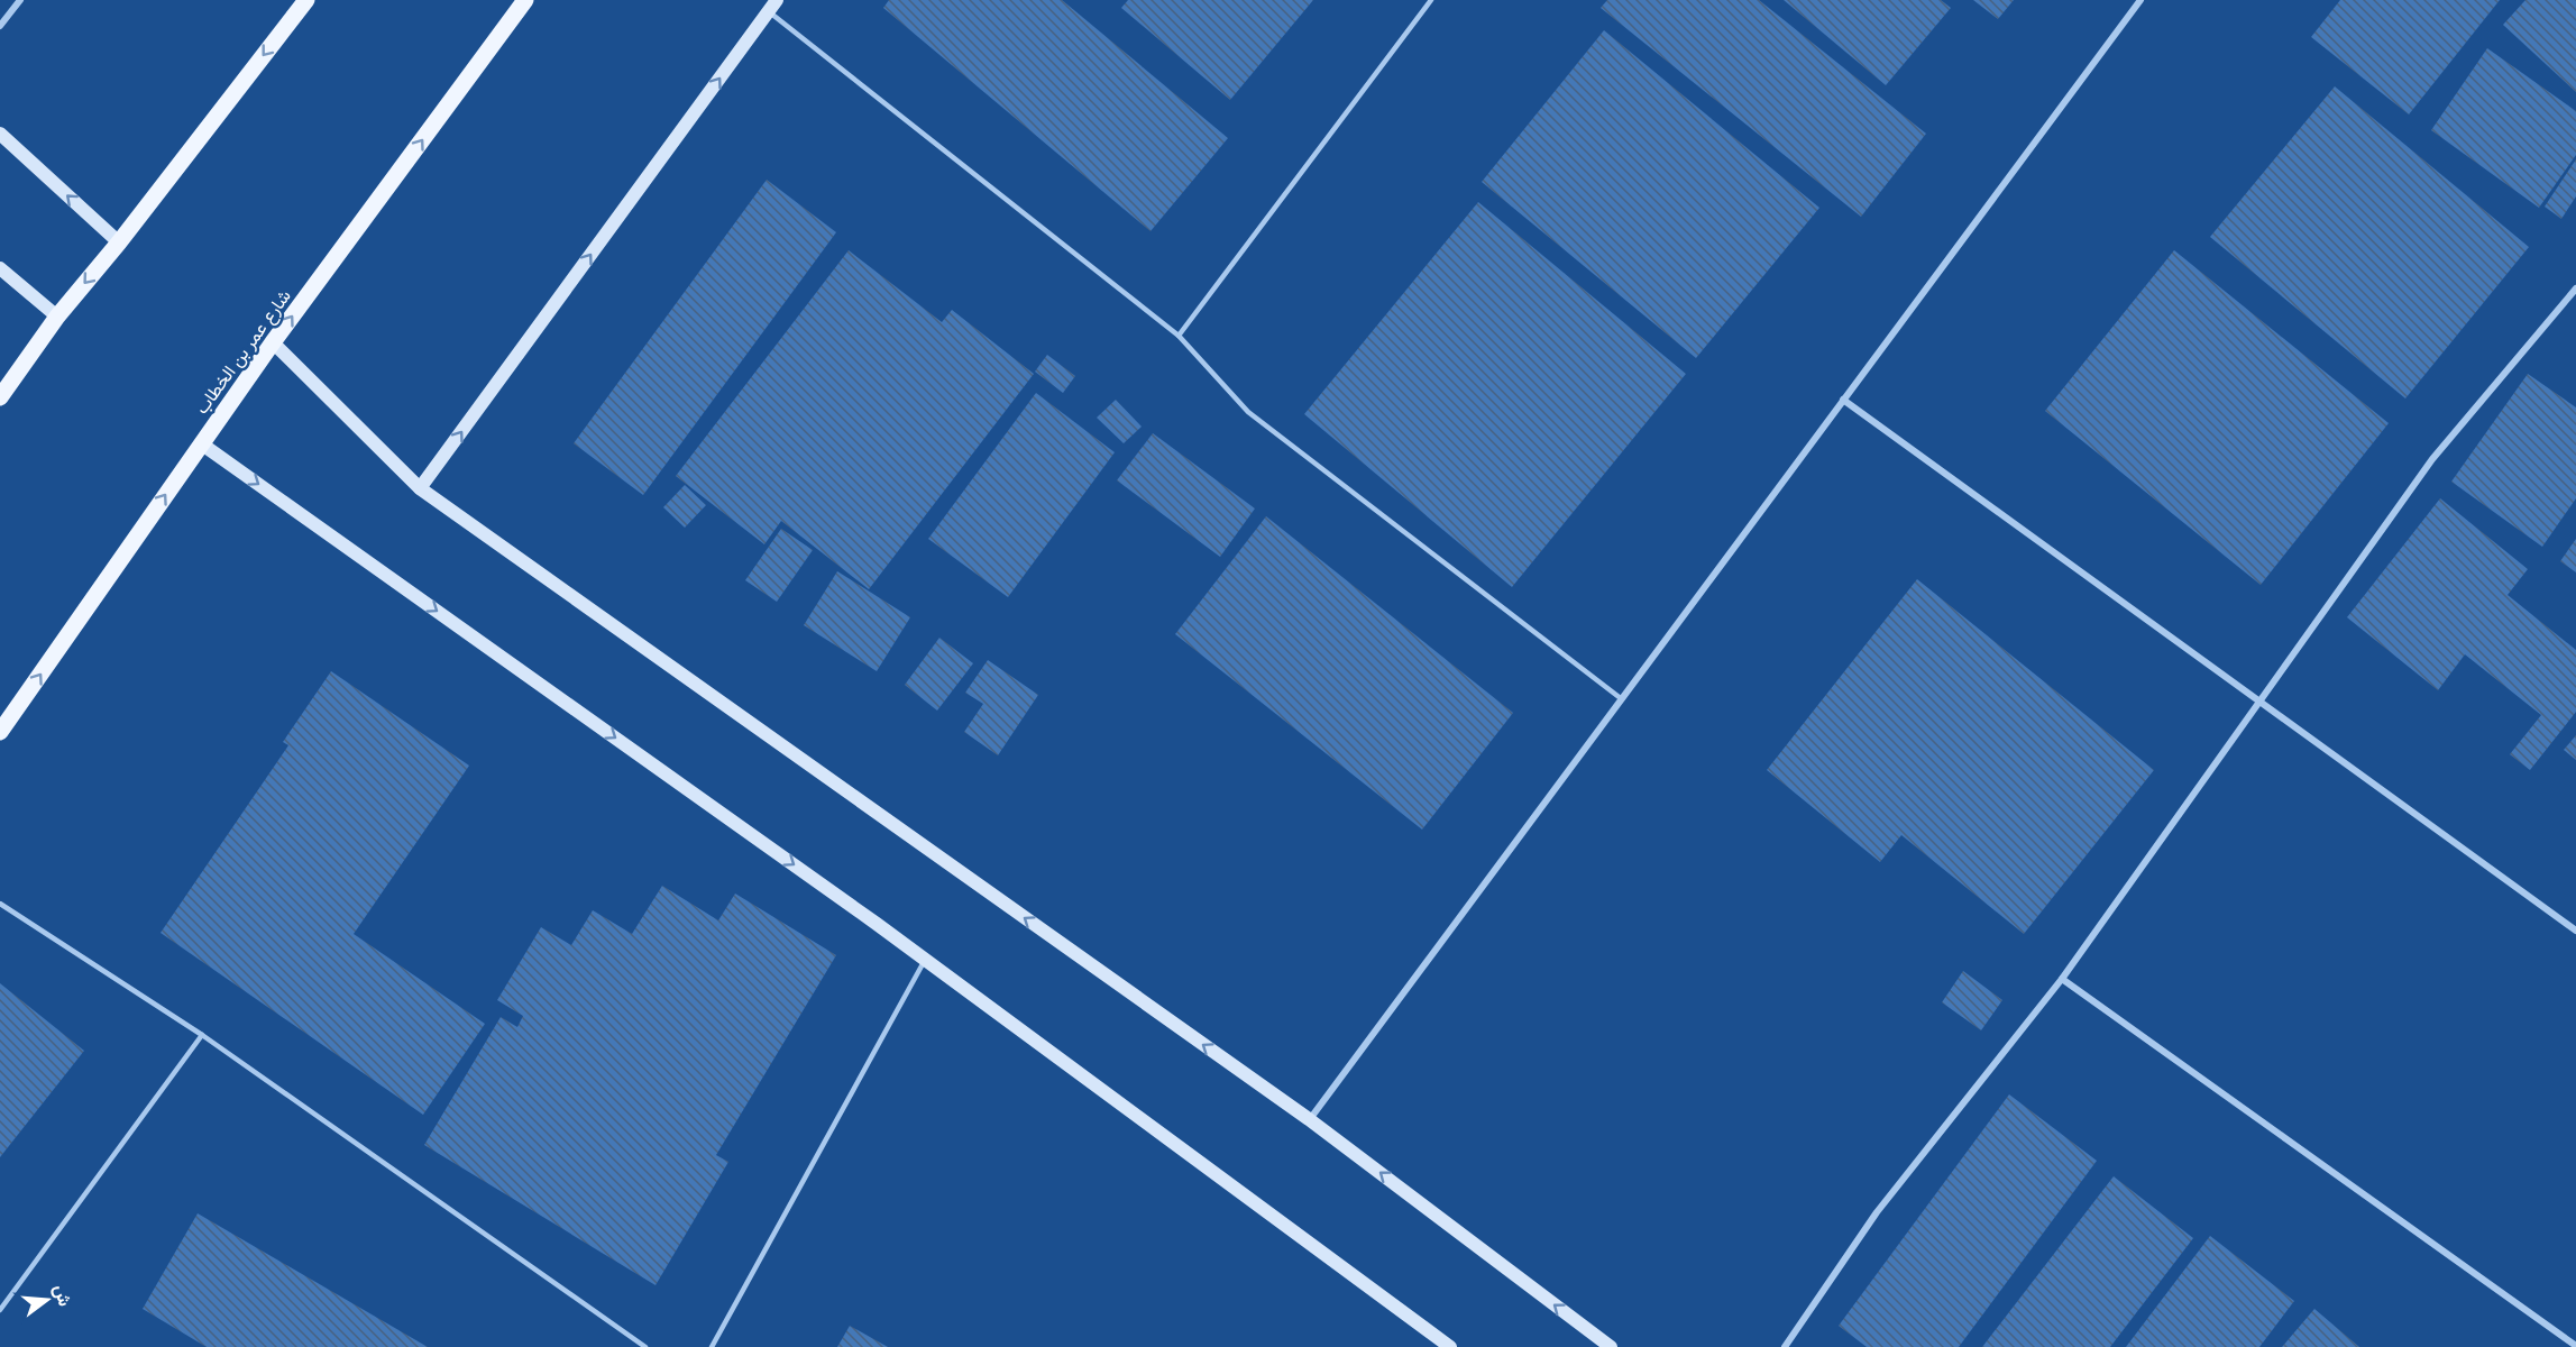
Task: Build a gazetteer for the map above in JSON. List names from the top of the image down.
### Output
{
  "streets": {
    "main road": ["شارع عمر بن الخطاب"]
  },
  "one_way": ["شارع عمر بن الخطاب"],
  "north": "right"
}
